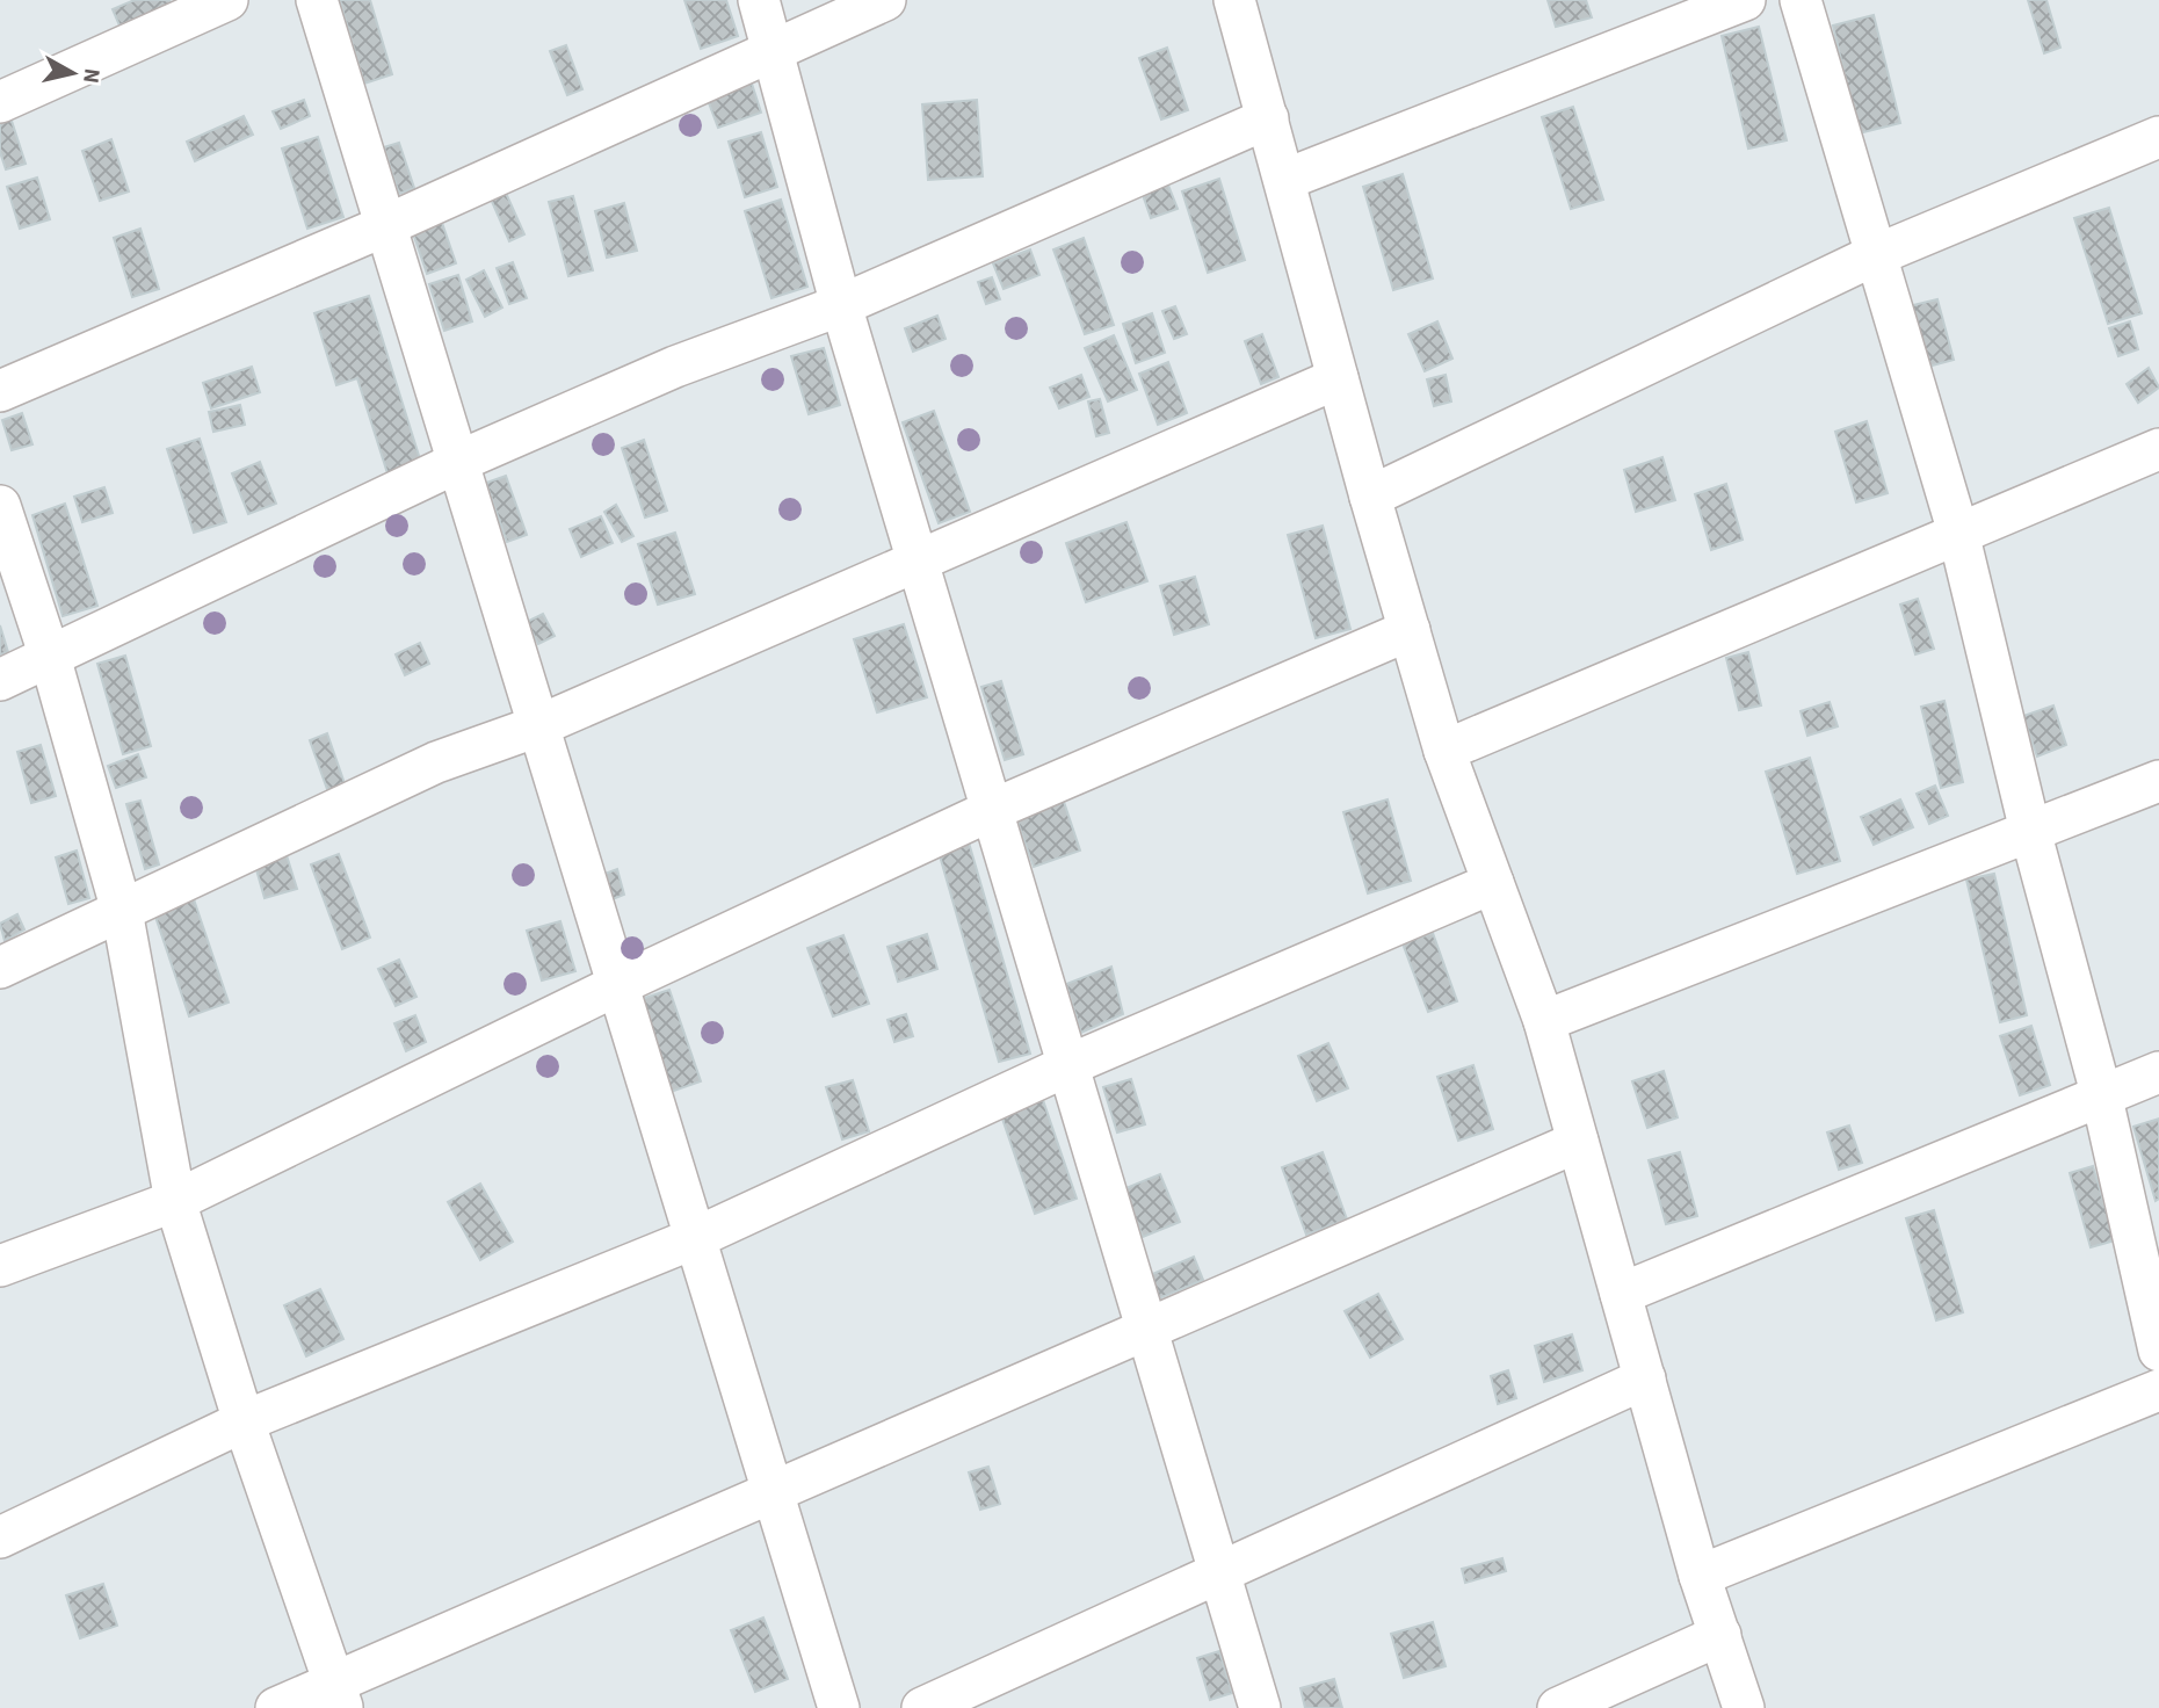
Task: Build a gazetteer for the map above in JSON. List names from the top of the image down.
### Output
{
  "north": "right"
}
